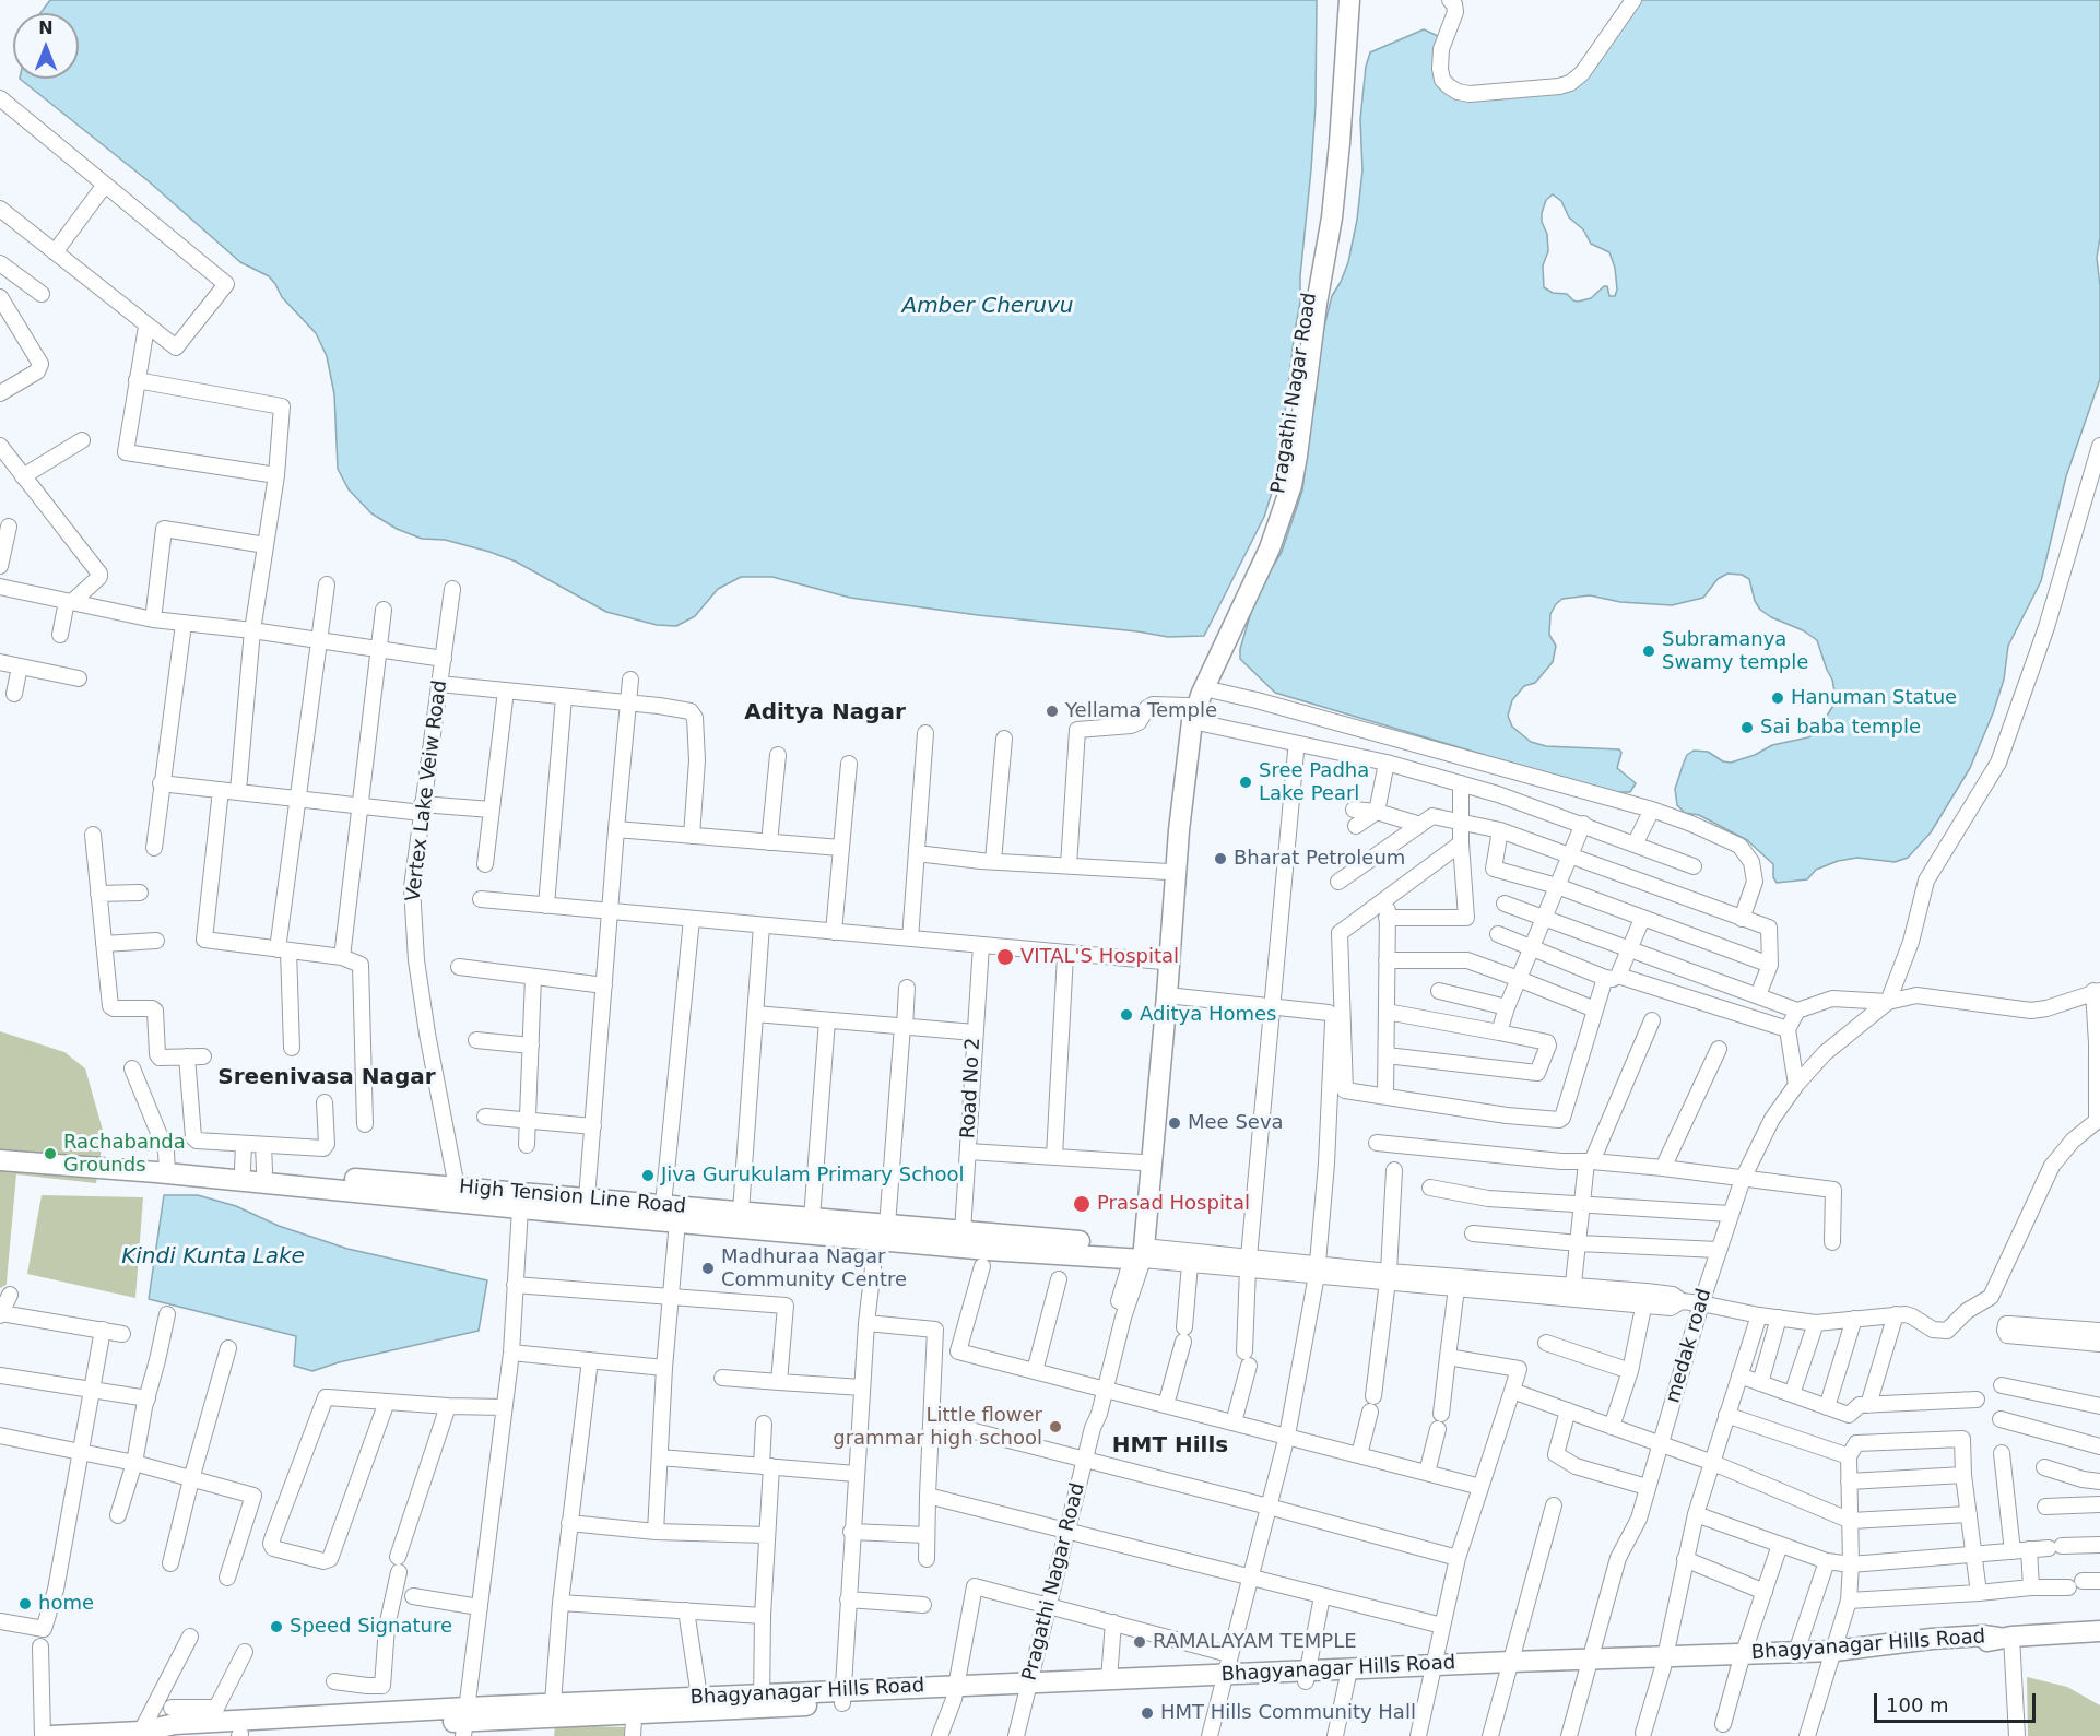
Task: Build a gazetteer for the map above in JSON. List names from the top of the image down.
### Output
{
  "streets": {
    "main road": ["Pragathi Nagar Road", "High Tension Line Road", "Bhagyanagar Hills Road"],
    "street": ["Vertex Lake Veiw Road", "Road No 2", "medak road"]
  },
  "crossings": [
    ["Pragathi Nagar Road", "High Tension Line Road"],
    ["Pragathi Nagar Road", "Bhagyanagar Hills Road"],
    ["Vertex Lake Veiw Road", "High Tension Line Road"],
    ["Road No 2", "High Tension Line Road"],
    ["medak road", "Bhagyanagar Hills Road"]
  ],
  "districts": ["Aditya Nagar", "Sreenivasa Nagar", "HMT Hills"],
  "water": ["Amber Cheruvu", "Kindi Kunta Lake"],
  "places": [
    "Subramanya Swamy temple",
    "Hanuman Statue",
    "Yellama Temple",
    "Sai baba temple",
    "Sree Padha Lake Pearl",
    "Bharat Petroleum",
    "VITAL'S Hospital",
    "Aditya Homes",
    "Mee Seva",
    "Rachabanda Grounds",
    "Jiva Gurukulam Primary School",
    "Prasad Hospital",
    "Madhuraa Nagar Community Centre",
    "Little flower grammar high school",
    "home",
    "Speed Signature",
    "RAMALAYAM TEMPLE",
    "HMT Hills Community Hall"
  ],
  "scale_bar": "100 m",
  "north": "top"
}
